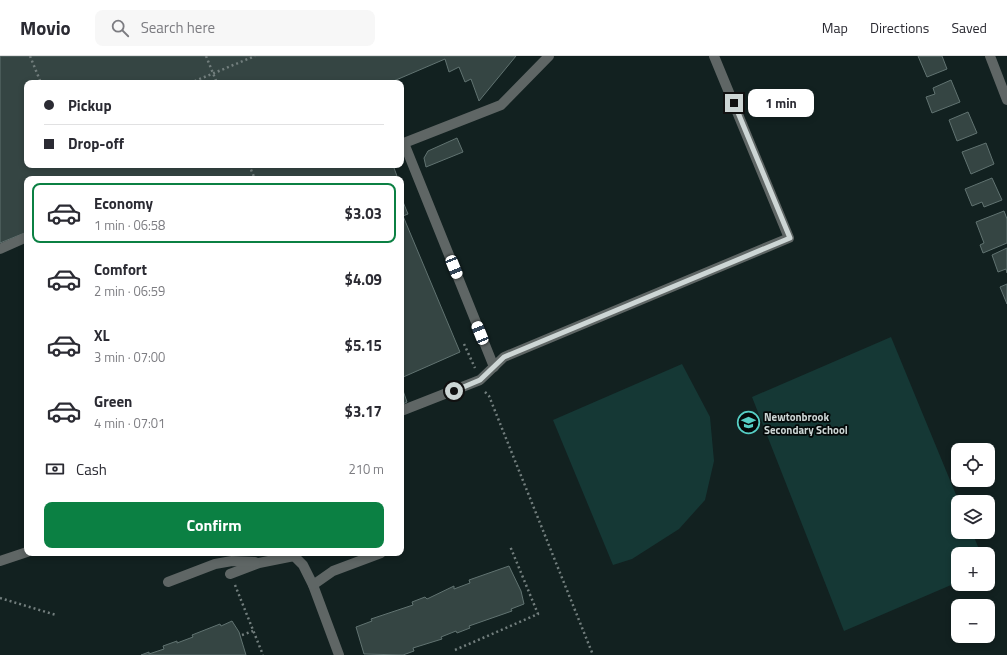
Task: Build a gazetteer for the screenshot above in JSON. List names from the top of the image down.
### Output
{
  "places": {
    "school or university": ["Newtonbrook Secondary School"]
  },
  "page": {
    "header": "Movio",
    "search": "Search here",
    "nav": ["Map", "Directions", "Saved"],
    "banner": ["Pickup", "Drop-off"],
    "bubble": "1 min",
    "list": [
      {
        "name": "Economy",
        "note": "1 min · 06:58",
        "value": "$3.03"
      },
      {
        "name": "Comfort",
        "note": "2 min · 06:59",
        "value": "$4.09"
      },
      {
        "name": "XL",
        "note": "3 min · 07:00",
        "value": "$5.15"
      },
      {
        "name": "Green",
        "note": "4 min · 07:01",
        "value": "$3.17"
      }
    ],
    "map_buttons": ["+", "−"],
    "pay": ["Cash", "210 m"],
    "buttons": "Confirm"
  }
}
